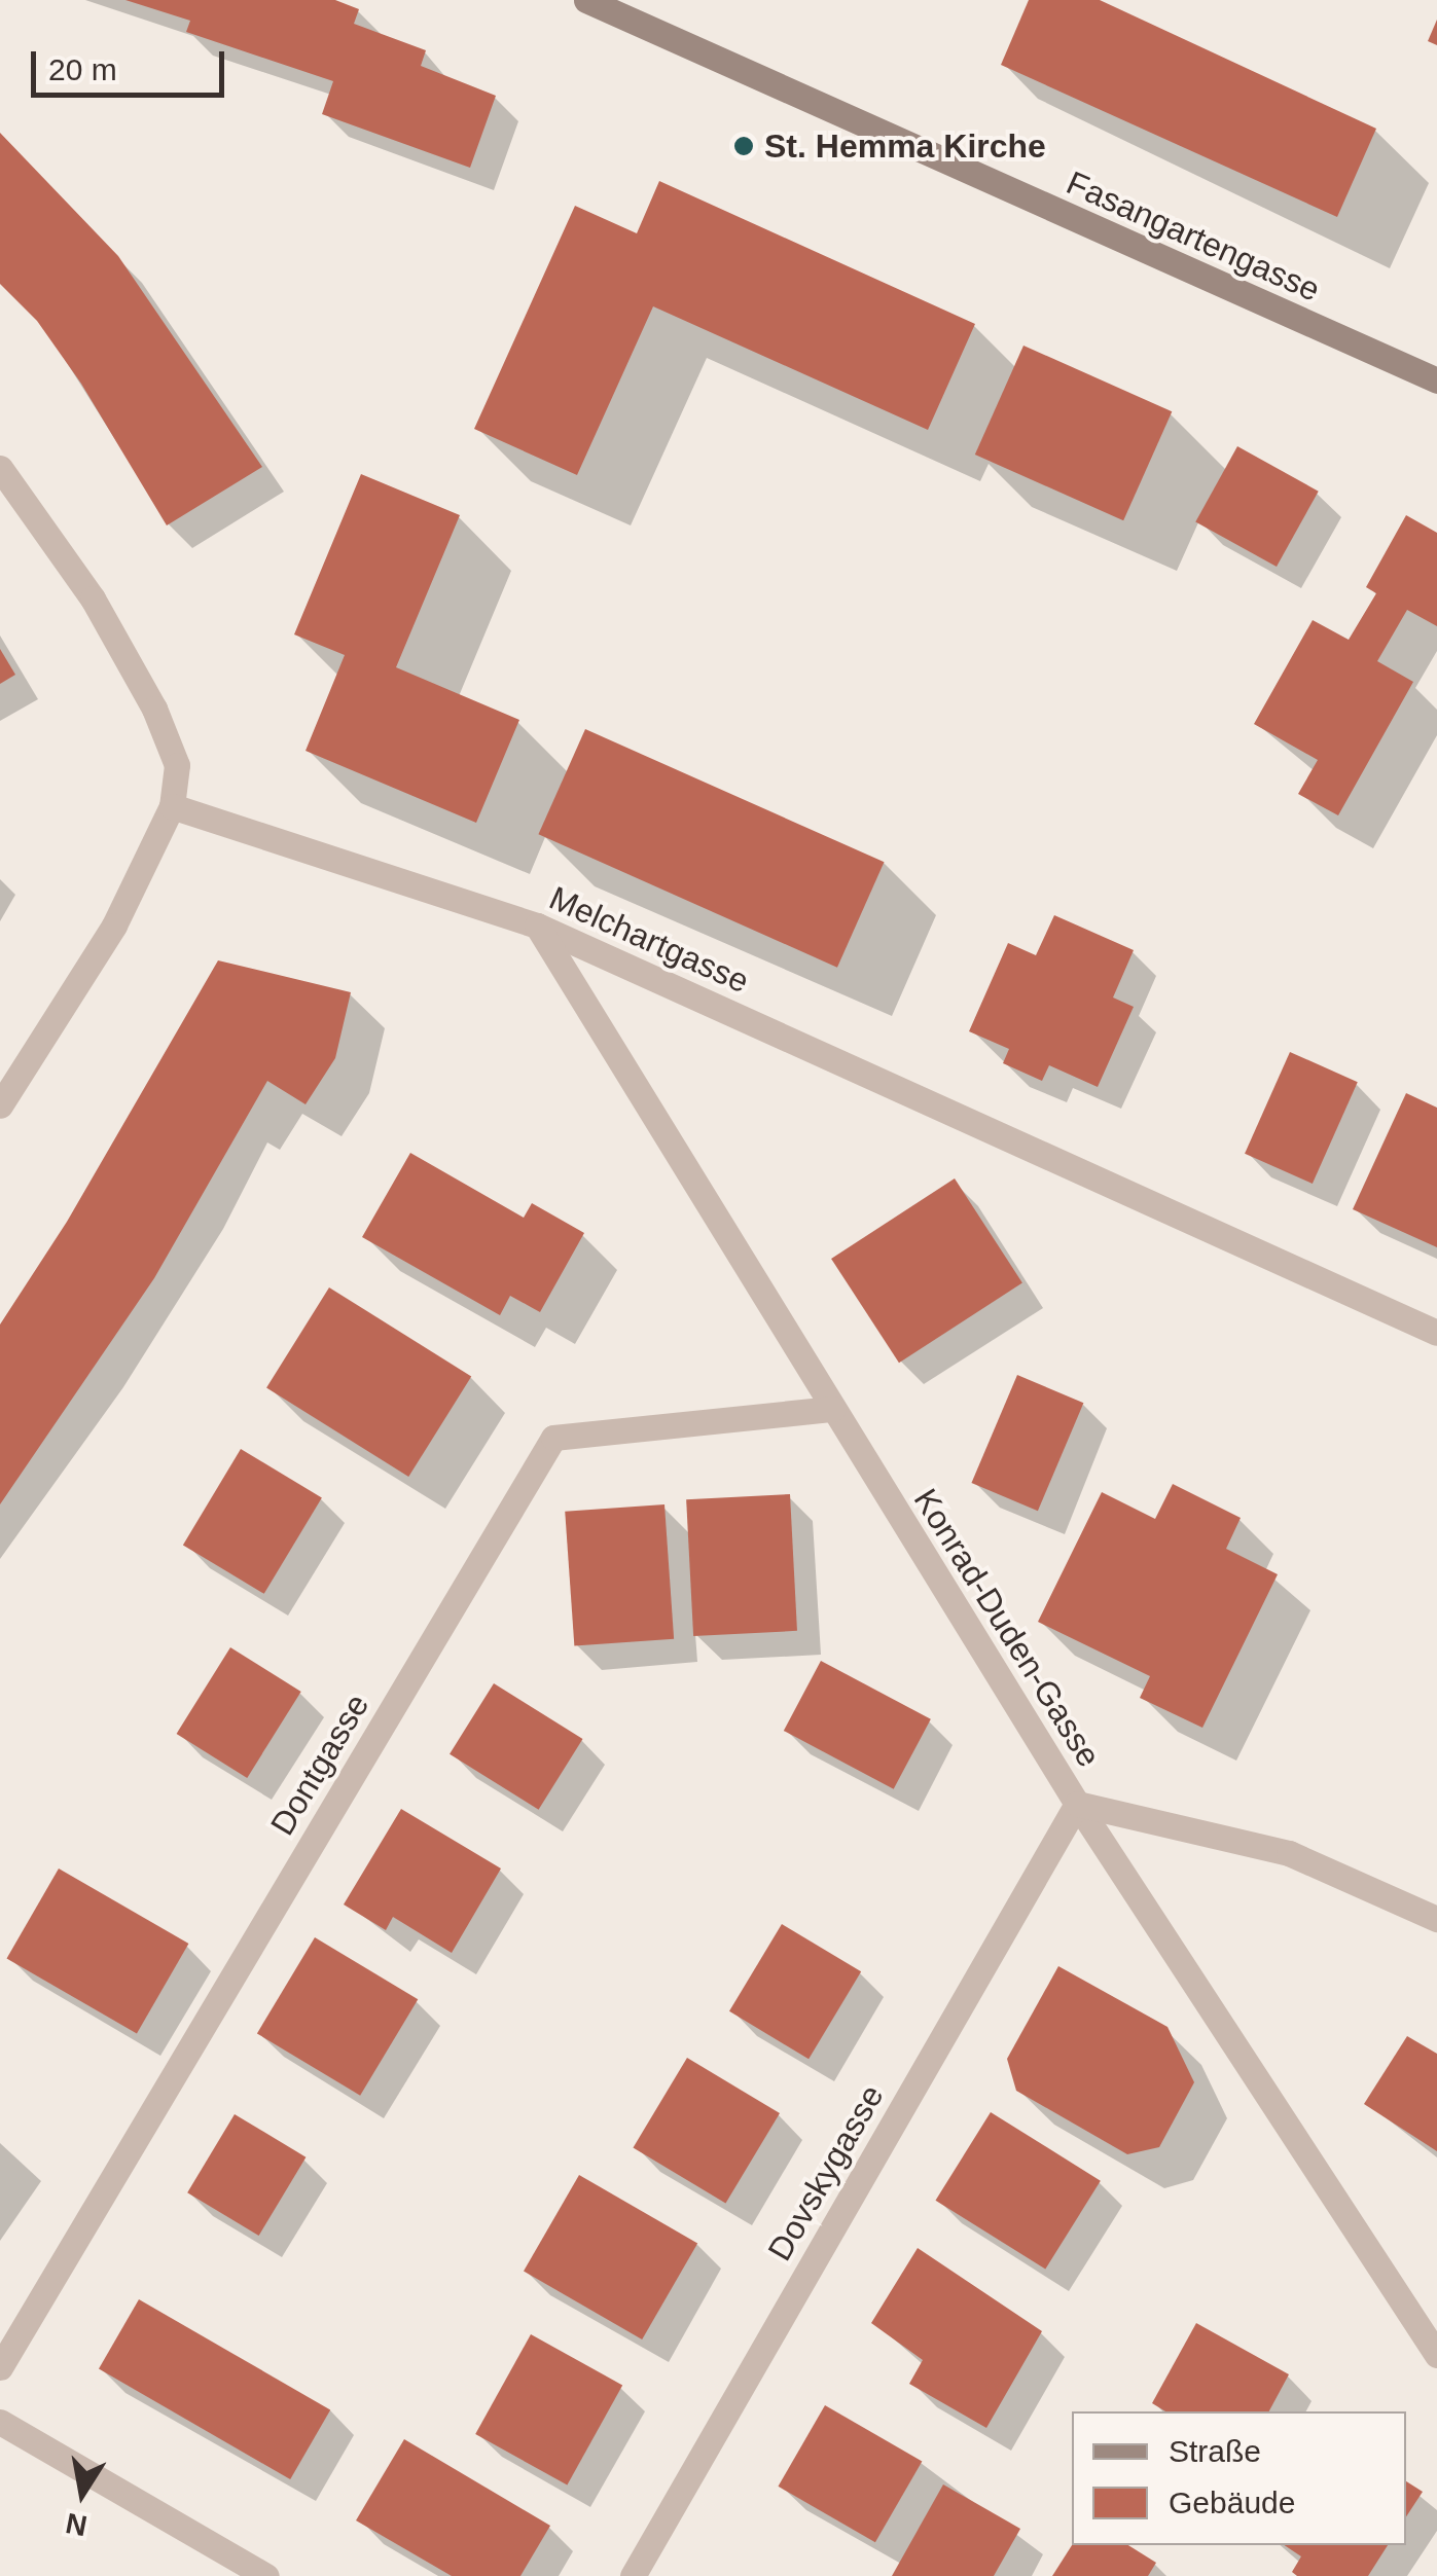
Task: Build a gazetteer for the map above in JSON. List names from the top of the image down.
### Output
{
  "streets": {
    "main road": ["Fasangartengasse"],
    "street": [
      "Melchartgasse",
      "Konrad-Duden-Gasse",
      "Dontgasse",
      "Dovskygasse"
    ]
  },
  "crossings": [
    ["Melchartgasse", "Konrad-Duden-Gasse"],
    ["Konrad-Duden-Gasse", "Dontgasse"],
    ["Konrad-Duden-Gasse", "Dovskygasse"]
  ],
  "places": ["St. Hemma Kirche"],
  "legend": ["Straße", "Gebäude"],
  "scale_bar": "20 m",
  "north": "bottom"
}
